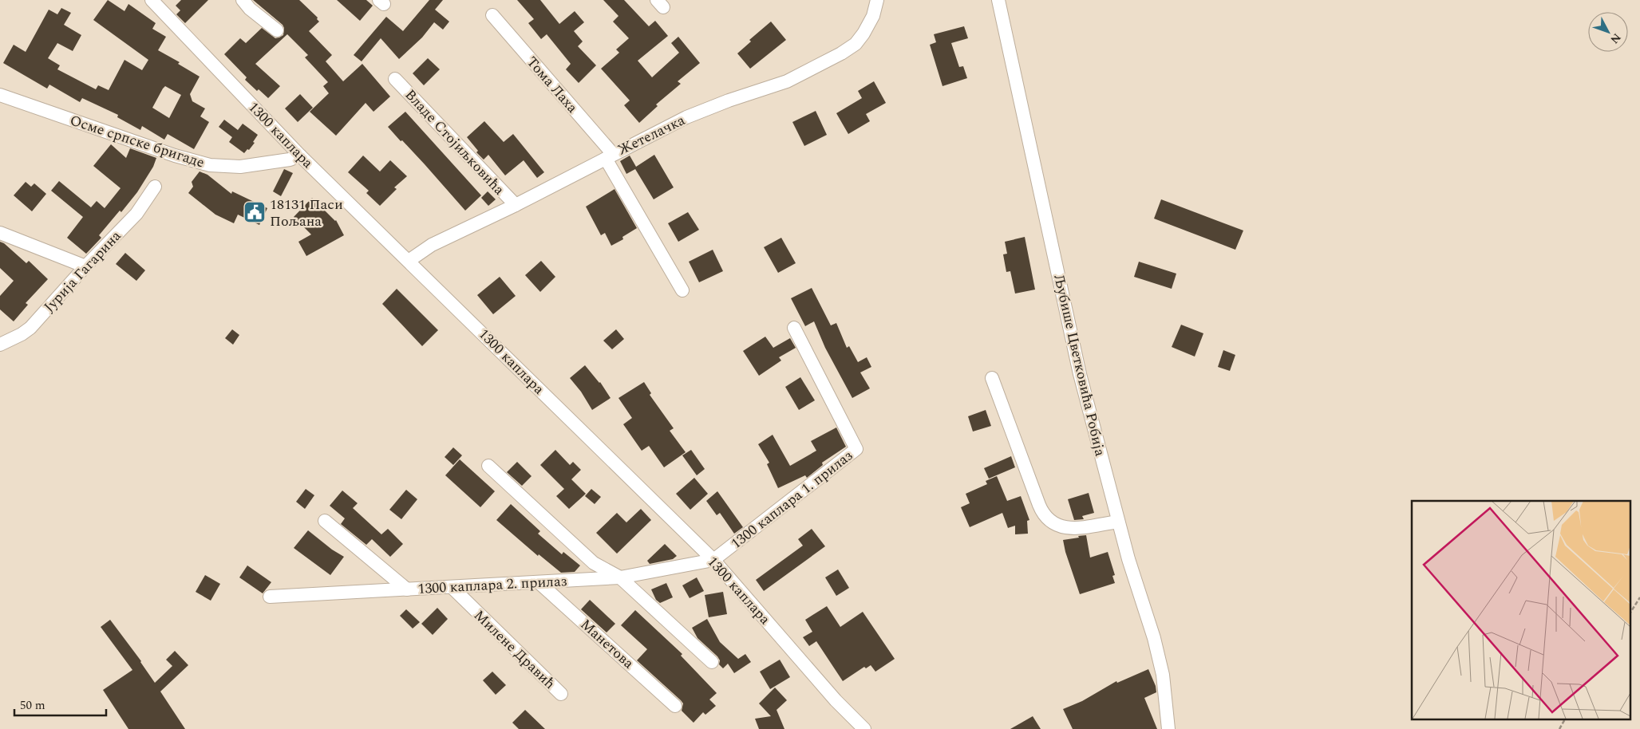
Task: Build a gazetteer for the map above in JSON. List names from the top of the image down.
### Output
{
  "streets": {
    "street": [
      "Тома Лаха",
      "1300 каплара",
      "Жетелачка",
      "Осме српске бригаде",
      "Владе Стојиљковића",
      "Јурија Гагарина",
      "Љубише Цветковића Робија",
      "1300 каплара 1. прилаз",
      "1300 каплара 2. прилаз",
      "Манетова",
      "Милене Дравић"
    ]
  },
  "crossings": [
    ["Тома Лаха", "Жетелачка"],
    ["1300 каплара", "Жетелачка"],
    ["1300 каплара", "Осме српске бригаде"],
    ["1300 каплара", "1300 каплара 1. прилаз"],
    ["1300 каплара", "1300 каплара 2. прилаз"],
    ["Жетелачка", "Владе Стојиљковића"],
    ["1300 каплара 1. прилаз", "1300 каплара 2. прилаз"],
    ["1300 каплара 2. прилаз", "Манетова"],
    ["1300 каплара 2. прилаз", "Милене Дравић"]
  ],
  "places": {
    "public building": ["18131 Паси Пољана"]
  },
  "scale_bar": "50 m",
  "north": "bottom right"
}
